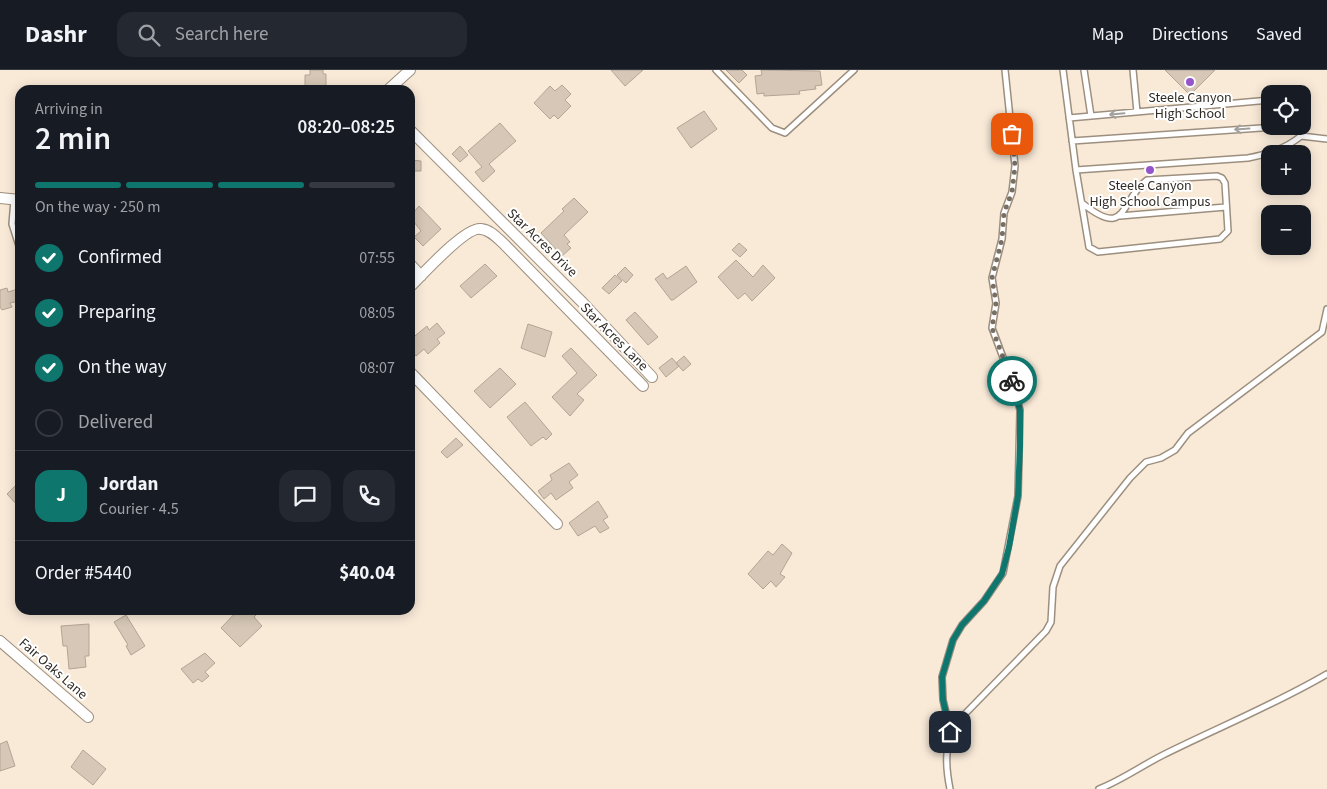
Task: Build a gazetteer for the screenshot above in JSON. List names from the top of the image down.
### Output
{
  "streets": {
    "street": ["Star Acres Drive", "Star Acres Lane", "Fair Oaks Lane"]
  },
  "places": ["Steele Canyon High School", "Steele Canyon High School Campus"],
  "page": {
    "header": "Dashr",
    "search": "Search here",
    "nav": ["Map", "Directions", "Saved"],
    "map_buttons": ["+", "−"],
    "heading": ["2 min", "Arriving in", "08:20–08:25"],
    "panel": [
      "Jordan",
      "Courier · 4.5",
      "Order #5440",
      "$40.04"
    ],
    "bar": "On the way · 250 m",
    "list": [
      ["Confirmed", "07:55"],
      ["Preparing", "08:05"],
      ["On the way", "08:07"],
      "Delivered"
    ],
    "round": "J"
  }
}
